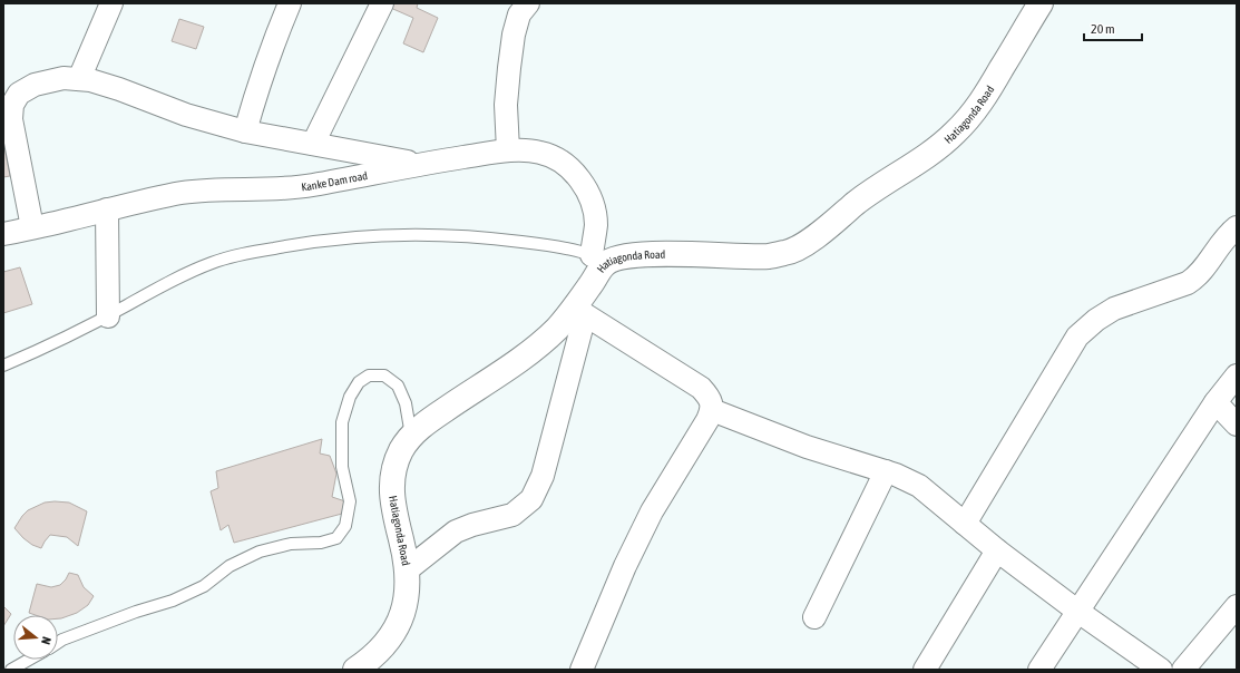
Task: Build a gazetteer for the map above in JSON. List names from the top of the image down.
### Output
{
  "streets": {
    "street": ["Hatiagonda Road", "Kanke Dam road"]
  },
  "crossings": [
    ["Hatiagonda Road", "Kanke Dam road"]
  ],
  "scale_bar": "20 m",
  "north": "right"
}
